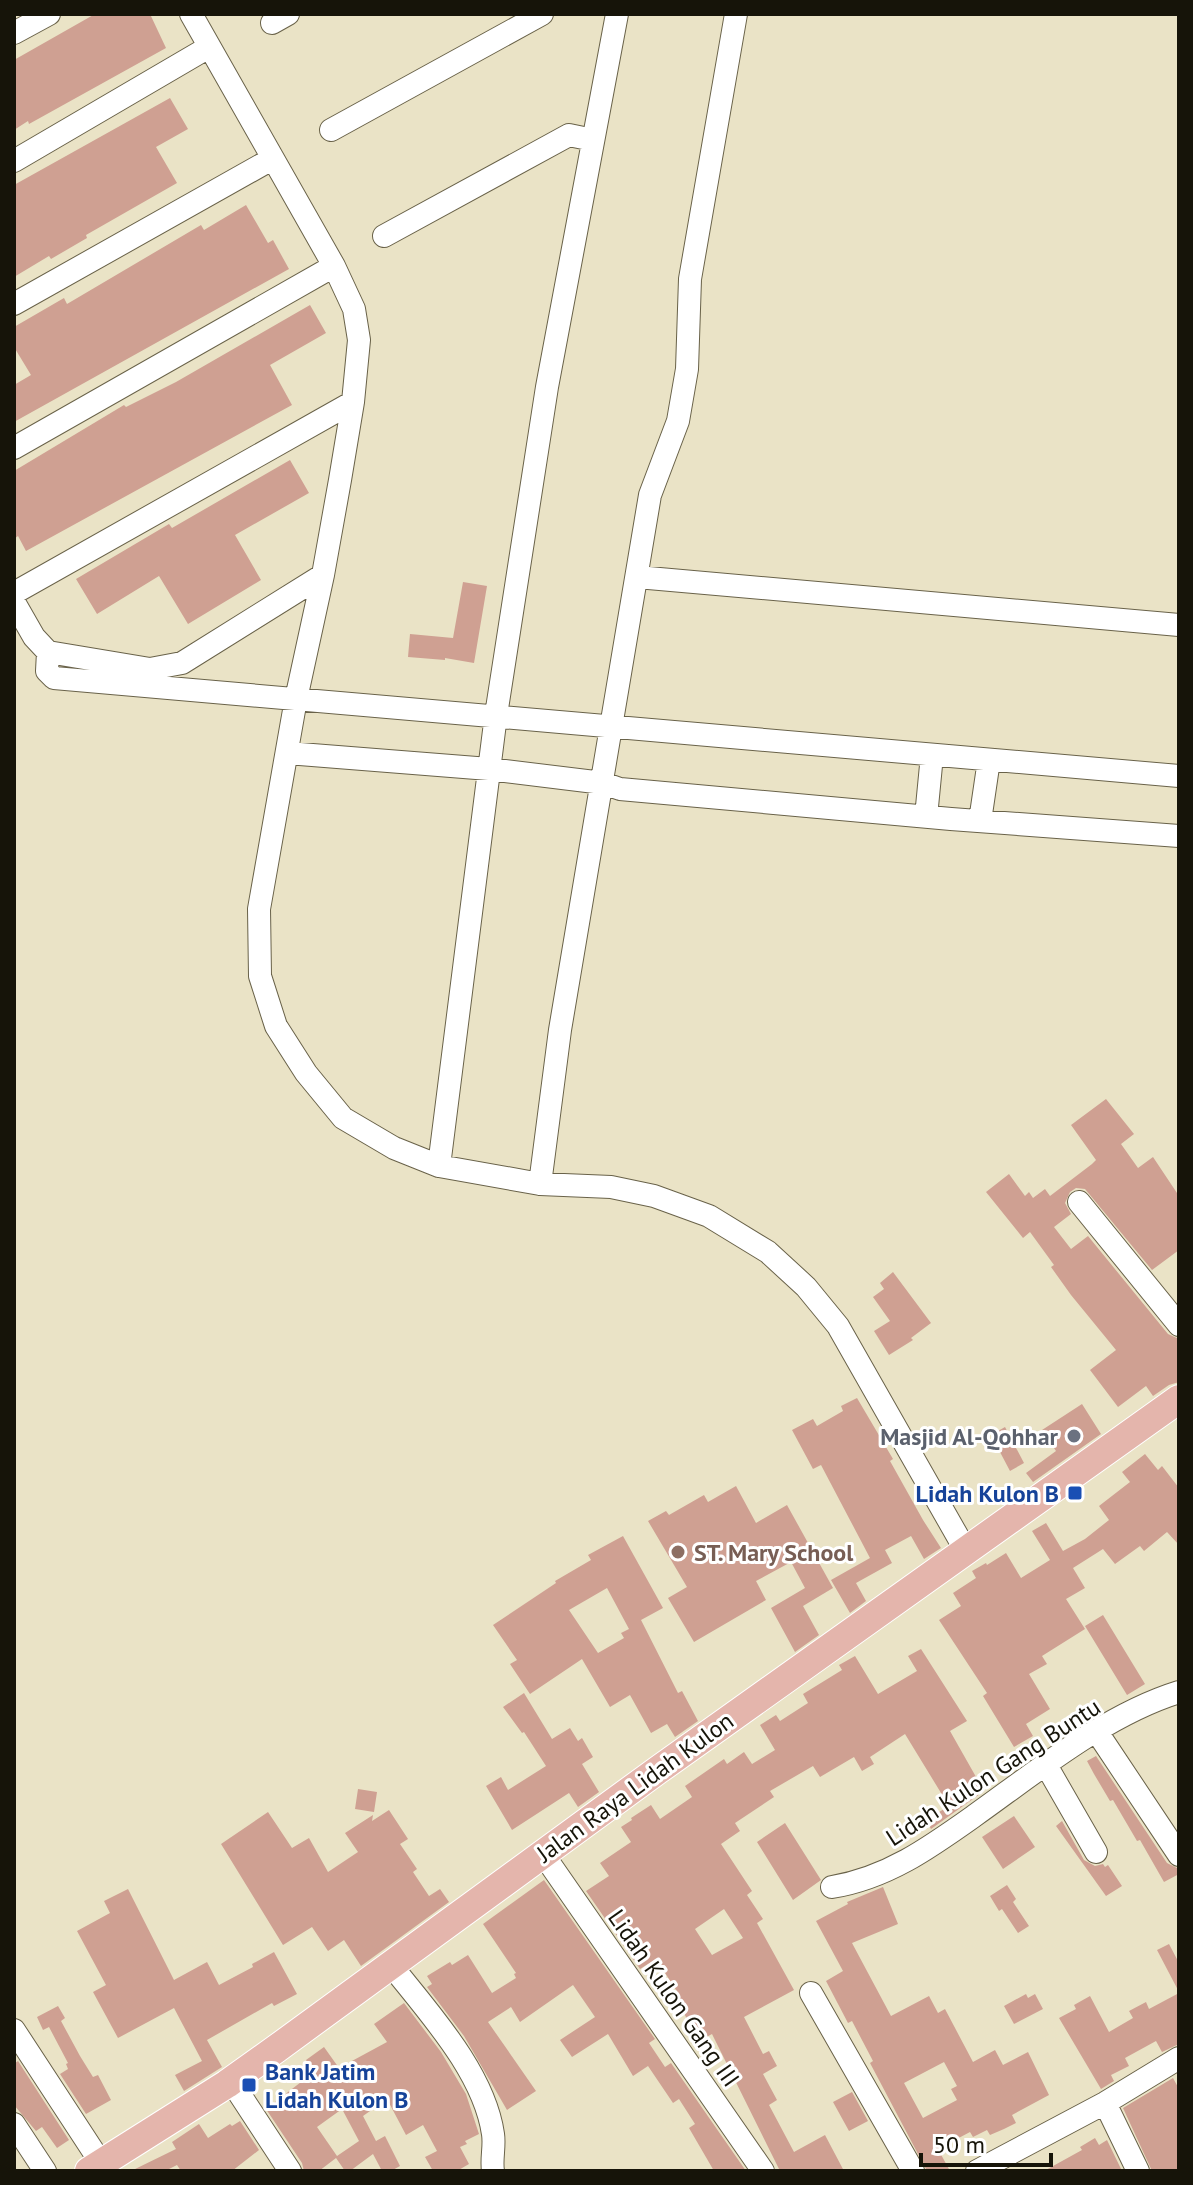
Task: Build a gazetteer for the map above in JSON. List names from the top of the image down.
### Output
{
  "streets": {
    "main road": ["Jalan Raya Lidah Kulon"],
    "street": ["Lidah Kulon Gang Buntu", "Lidah Kulon Gang III"]
  },
  "crossings": [
    ["Jalan Raya Lidah Kulon", "Lidah Kulon Gang III"]
  ],
  "places": {
    "other": ["Masjid Al-Qohhar", "ST. Mary School"],
    "transit": ["Lidah Kulon B", "Bank Jatim Lidah Kulon B"]
  },
  "scale_bar": "50 m"
}
